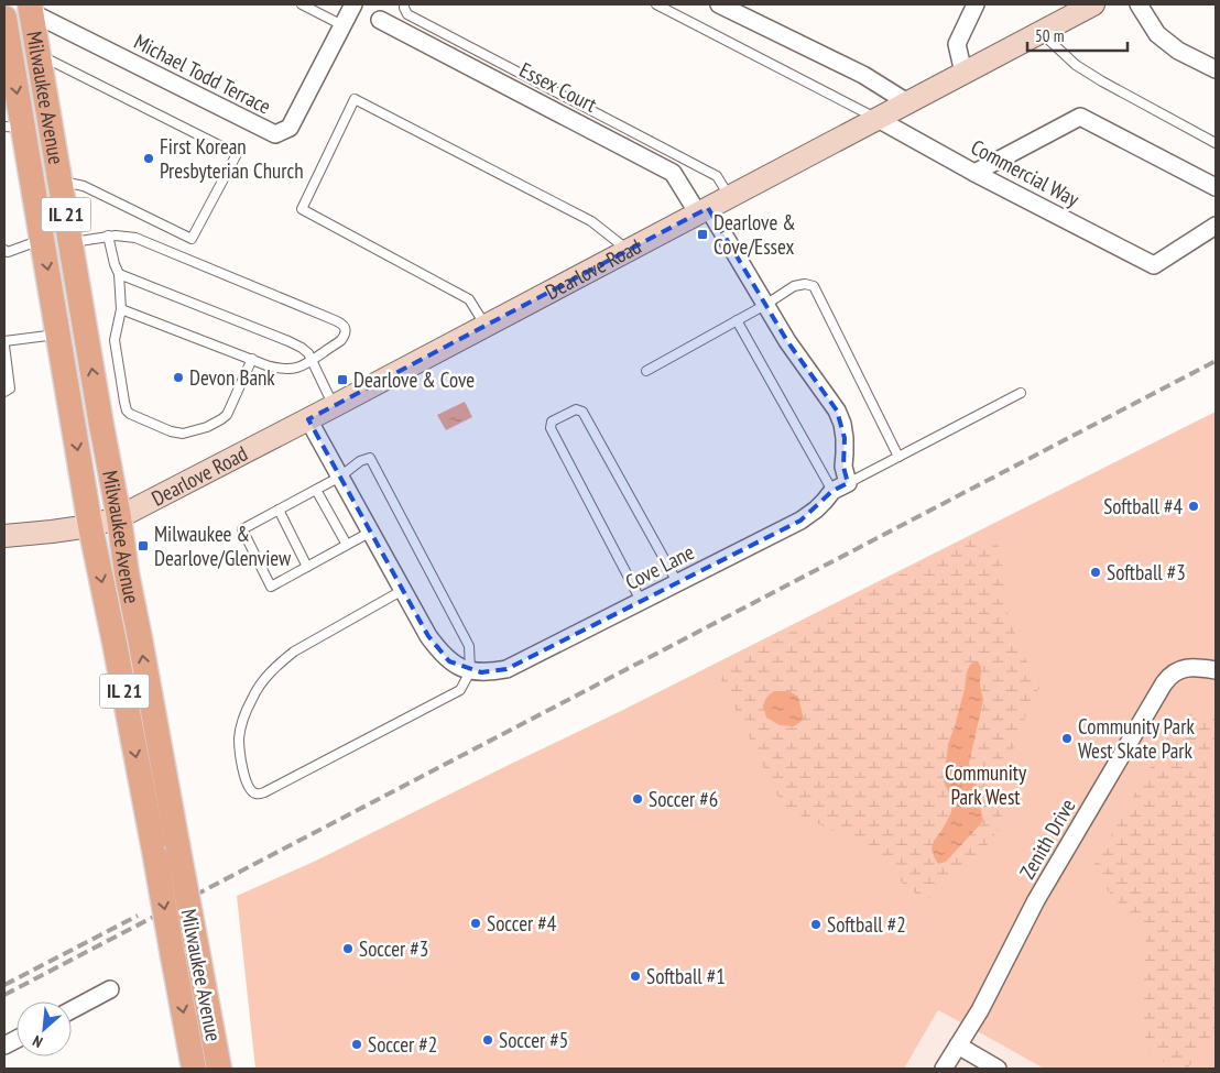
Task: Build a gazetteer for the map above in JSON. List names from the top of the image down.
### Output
{
  "streets": {
    "main road": ["Milwaukee Avenue", "IL 21", "Dearlove Road"],
    "street": [
      "Michael Todd Terrace",
      "Essex Court",
      "Commercial Way",
      "Cove Lane",
      "Zenith Drive"
    ]
  },
  "crossings": [
    ["Michael Todd Terrace", "Milwaukee Avenue"],
    ["Essex Court", "Dearlove Road"],
    ["Milwaukee Avenue", "Dearlove Road"],
    ["Commercial Way", "Dearlove Road"]
  ],
  "parks": ["Community Park West"],
  "places": {
    "other": [
      "First Korean Presbyterian Church",
      "Devon Bank",
      "Softball #4",
      "Softball #3",
      "Community Park West Skate Park",
      "Soccer #6",
      "Soccer #4",
      "Softball #2",
      "Soccer #3",
      "Softball #1",
      "Soccer #5",
      "Soccer #2"
    ],
    "transit": ["Dearlove & Cove/Essex", "Dearlove & Cove", "Milwaukee & Dearlove/Glenview"]
  },
  "scale_bar": "50 m",
  "north": "bottom left"
}
